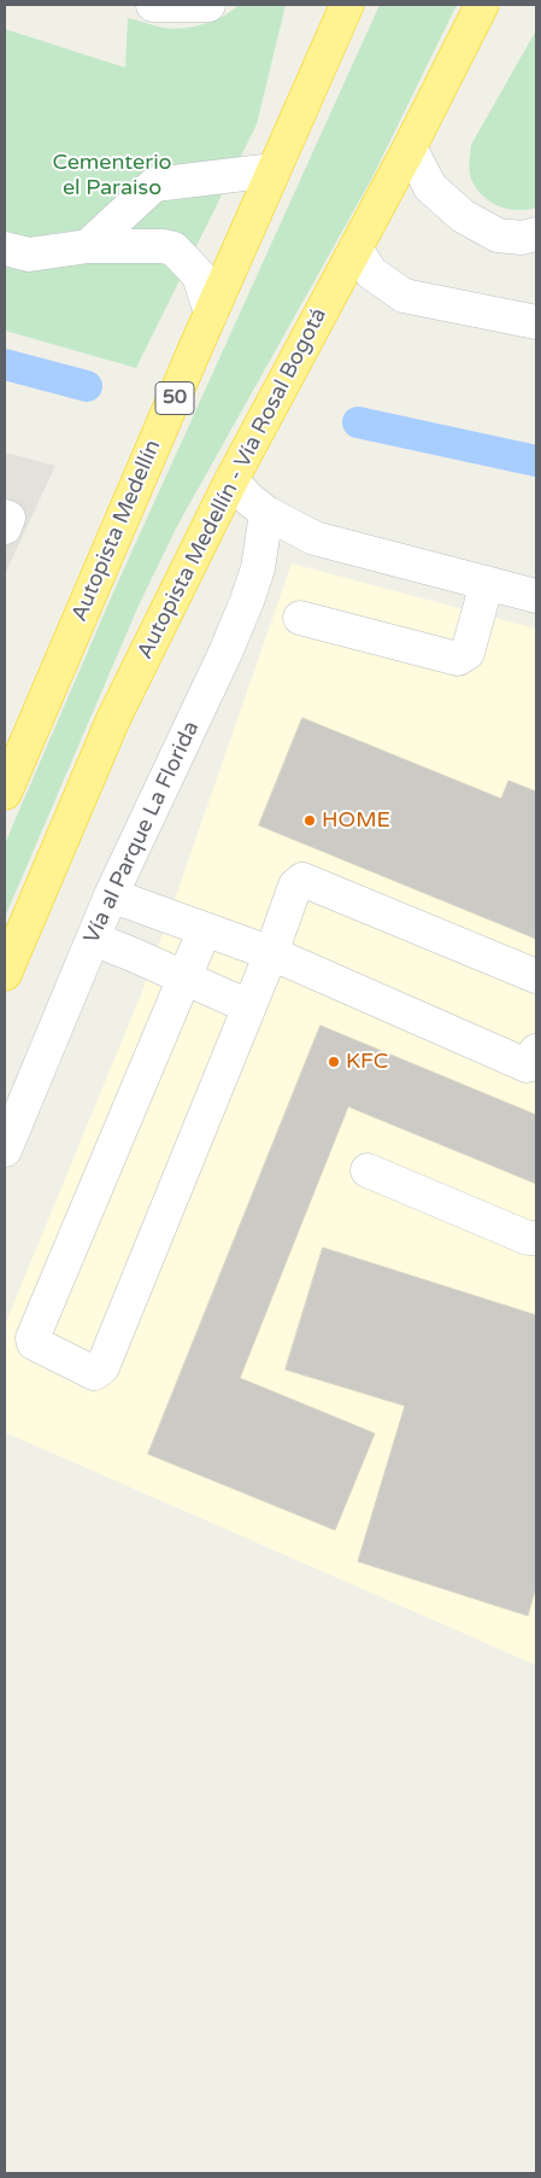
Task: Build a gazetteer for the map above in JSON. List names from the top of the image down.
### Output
{
  "streets": {
    "highway": ["50", "Autopista Medellín - Vía Rosal Bogotá", "Autopista Medellín"],
    "street": ["Vía al Parque La Florida"]
  },
  "parks": ["Cementerio el Paraiso"],
  "places": ["HOME", "KFC"]
}
